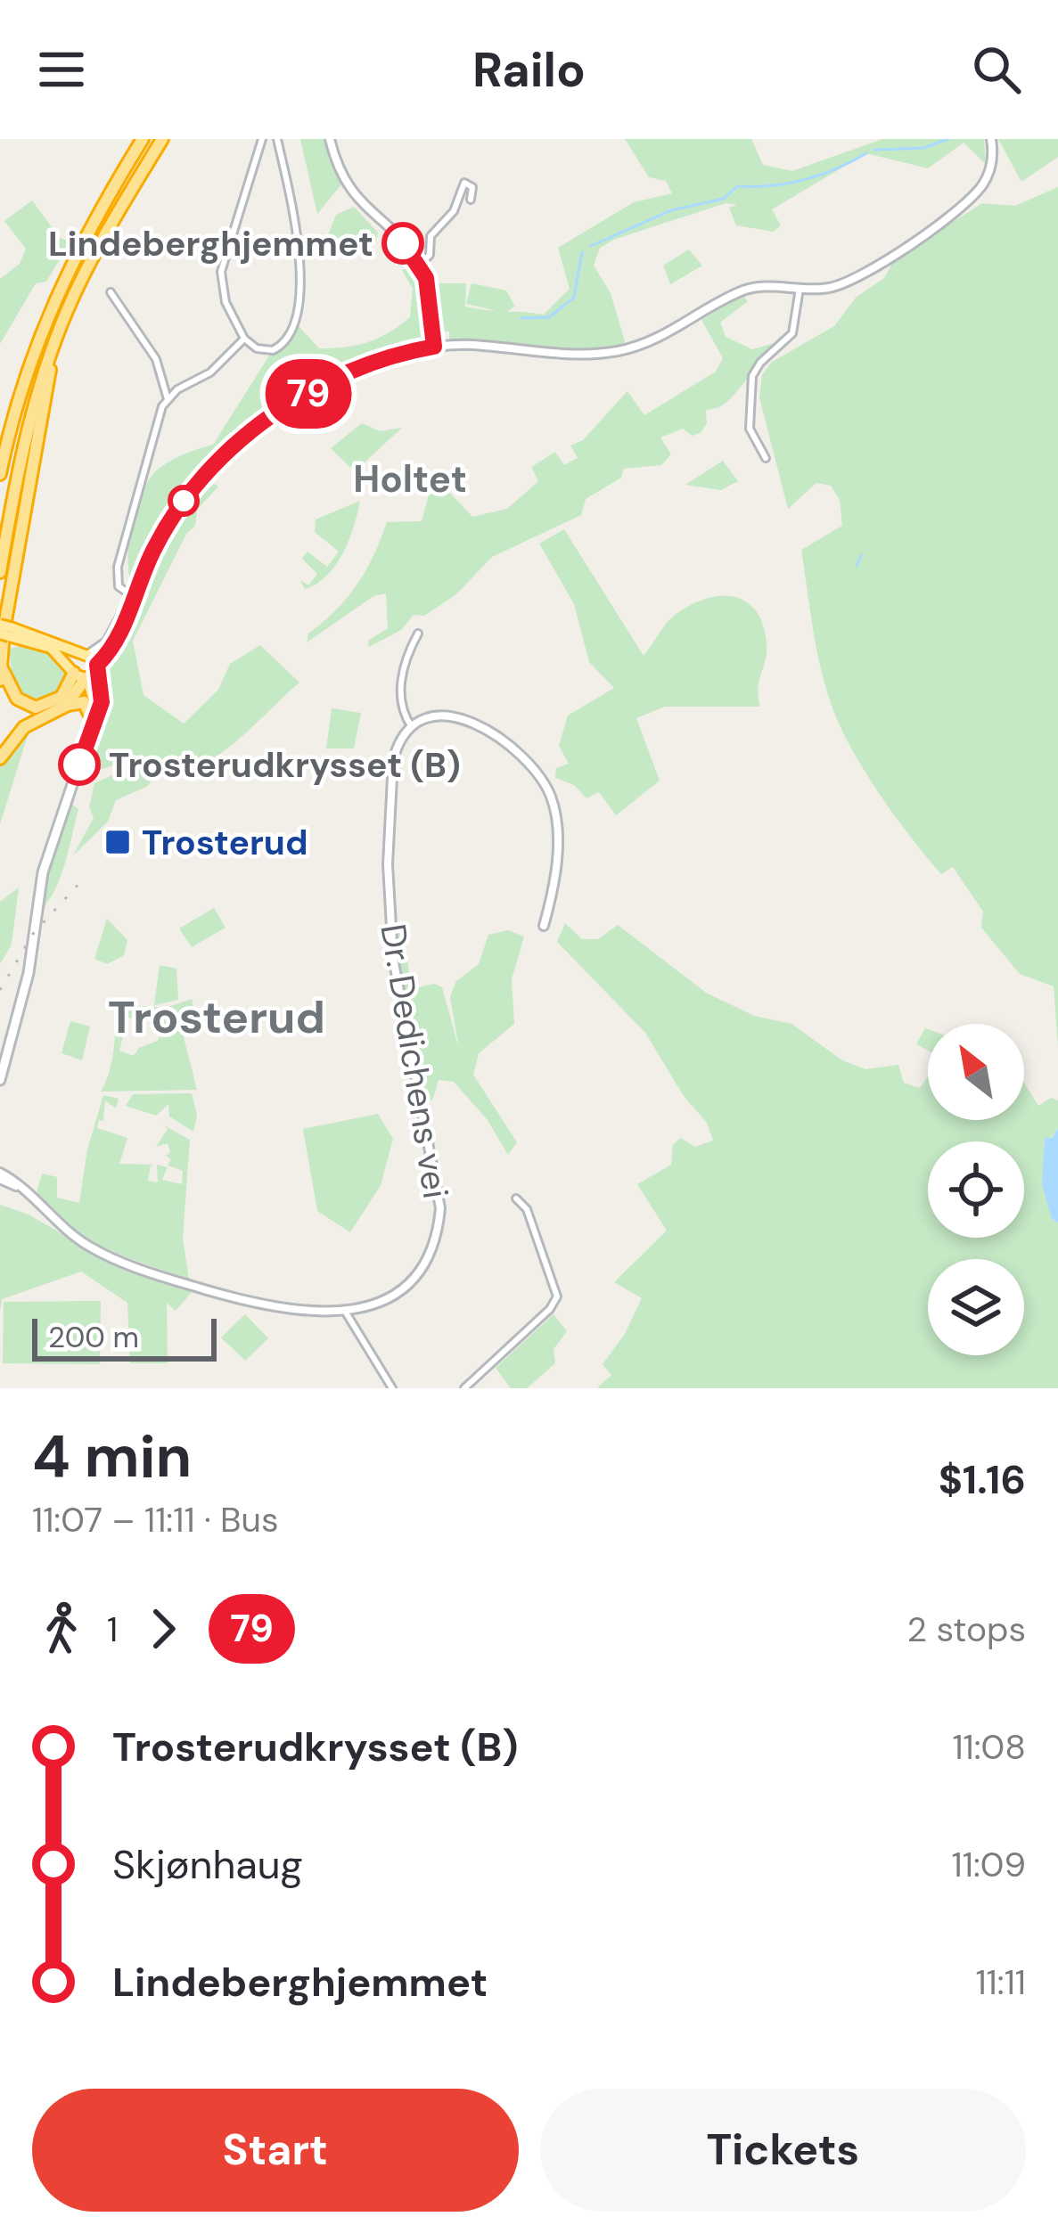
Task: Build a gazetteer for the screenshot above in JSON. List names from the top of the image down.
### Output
{
  "streets": {
    "street": ["Dr. Dedichens vei"]
  },
  "districts": ["Holtet", "Trosterud"],
  "places": {
    "other": ["Lindeberghjemmet", "Trosterudkrysset (B)"],
    "transit": ["Trosterud"]
  },
  "lines": ["bus line 79"],
  "scale_bar": "200 m",
  "north": "top left",
  "page": {
    "header": "Railo",
    "on_map": "79",
    "scale": "200 m",
    "heading": ["4 min", "11:07 – 11:11 · Bus", "$1.16"],
    "legs": ["1", "79", "2 stops"],
    "list": [
      {
        "name": "Trosterudkrysset (B)",
        "value": "11:08"
      },
      {
        "name": "Skjønhaug",
        "value": "11:09"
      },
      {
        "name": "Lindeberghjemmet",
        "value": "11:11"
      }
    ],
    "buttons": ["Start", "Tickets"]
  }
}
